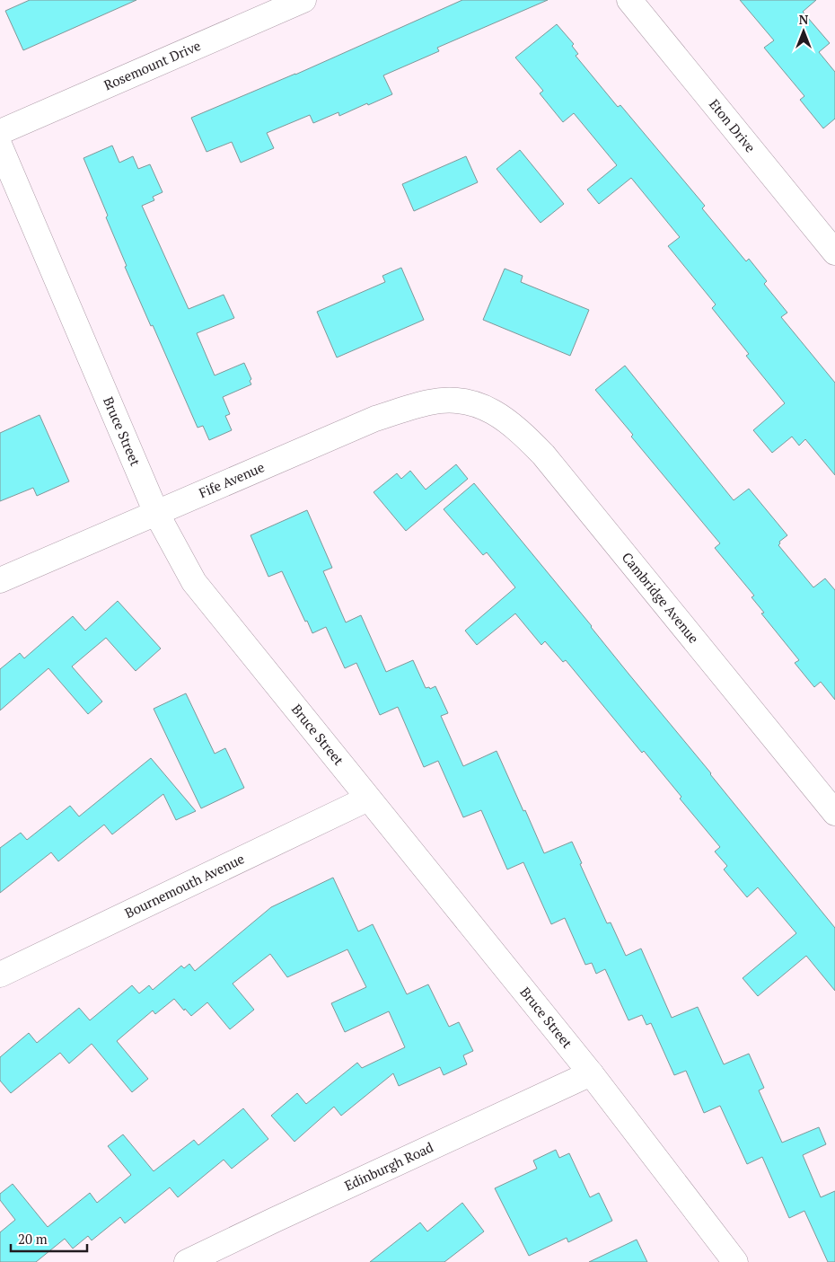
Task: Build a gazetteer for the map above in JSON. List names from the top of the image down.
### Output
{
  "streets": {
    "street": [
      "Rosemount Drive",
      "Eton Drive",
      "Bruce Street",
      "Fife Avenue",
      "Cambridge Avenue",
      "Bournemouth Avenue",
      "Edinburgh Road"
    ]
  },
  "crossings": [
    ["Bruce Street", "Fife Avenue"],
    ["Bruce Street", "Bournemouth Avenue"],
    ["Bruce Street", "Edinburgh Road"],
    ["Fife Avenue", "Cambridge Avenue"]
  ],
  "scale_bar": "20 m",
  "north": "top"
}
